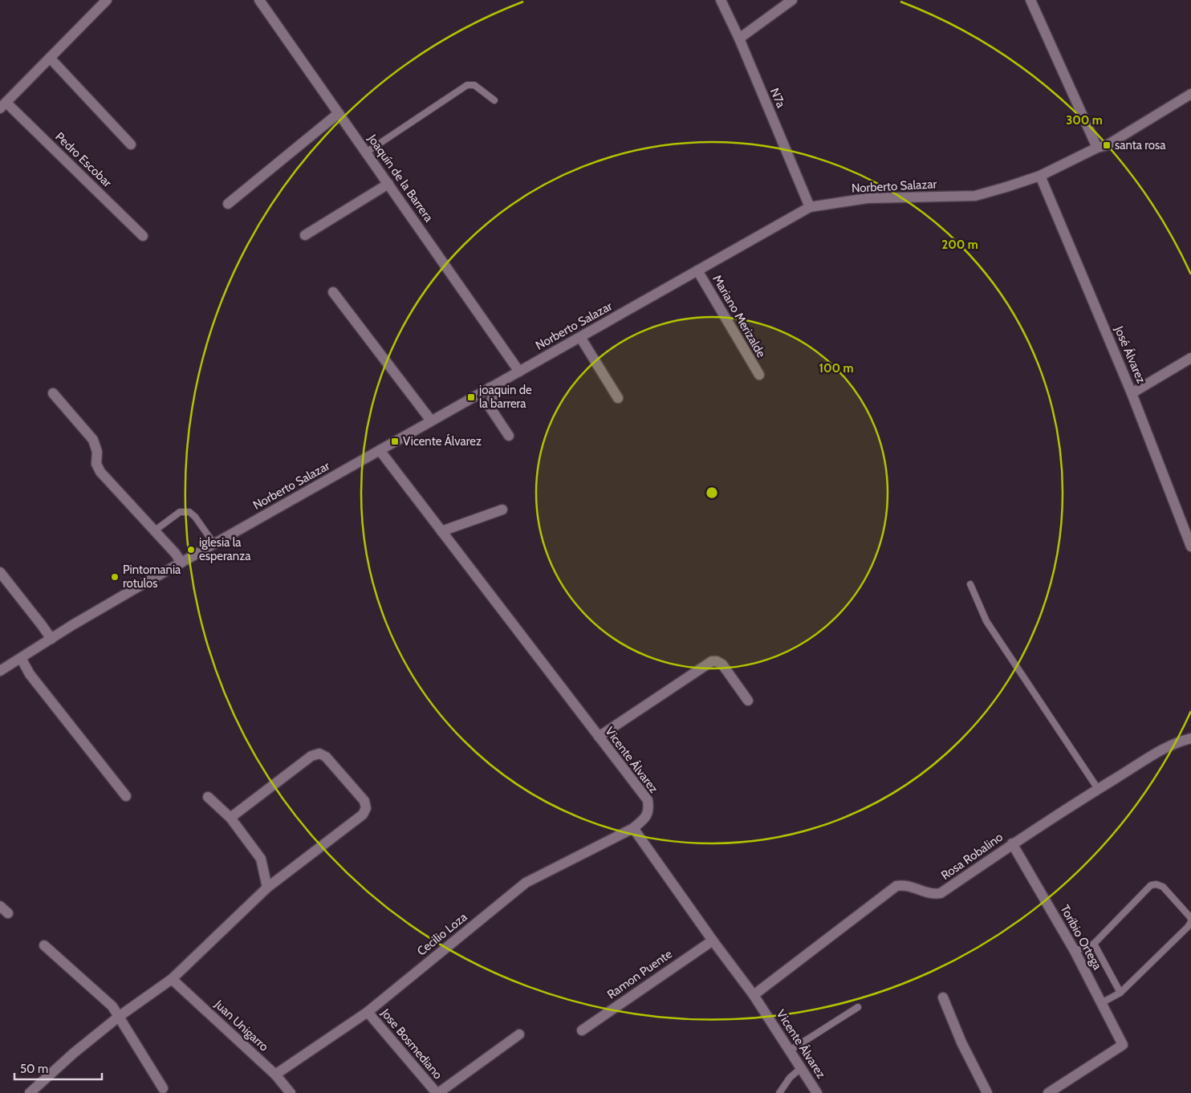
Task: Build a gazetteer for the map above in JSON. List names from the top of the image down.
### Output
{
  "streets": {
    "street": [
      "N7a",
      "Pedro Escobar",
      "Joaquín de la Barrera",
      "Norberto Salazar",
      "Mariano Merizalde",
      "José Álvarez",
      "Vicente Álvarez",
      "Rosa Robalino",
      "Cecilio Loza",
      "Toribio Ortega",
      "Ramon Puente",
      "Juan Unigarro",
      "Jose Bosmediano"
    ]
  },
  "crossings": [
    ["N7a", "Norberto Salazar"],
    ["Joaquín de la Barrera", "Norberto Salazar"],
    ["Norberto Salazar", "Mariano Merizalde"],
    ["Norberto Salazar", "José Álvarez"],
    ["Norberto Salazar", "Vicente Álvarez"],
    ["Vicente Álvarez", "Rosa Robalino"],
    ["Vicente Álvarez", "Cecilio Loza"],
    ["Vicente Álvarez", "Ramon Puente"],
    ["Rosa Robalino", "Toribio Ortega"],
    ["Cecilio Loza", "Juan Unigarro"],
    ["Cecilio Loza", "Jose Bosmediano"]
  ],
  "places": {
    "transit": ["santa rosa", "joaquin de la barrera", "Vicente Álvarez"],
    "other": ["iglesia la esperanza", "Pintomania rotulos"]
  },
  "scale_bar": "50 m",
  "rings": ["300 m", "200 m", "100 m"]
}
